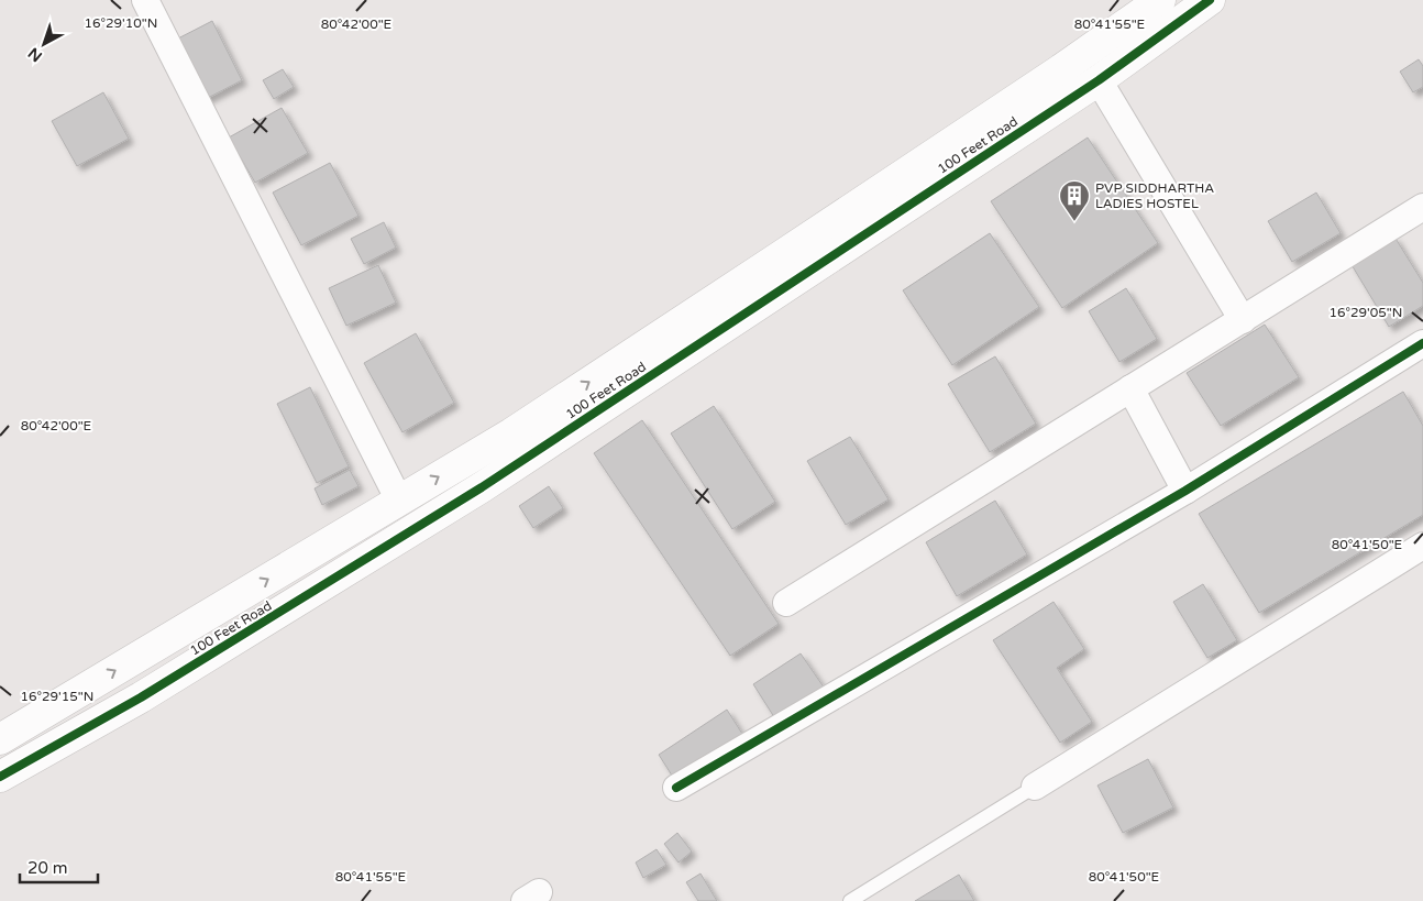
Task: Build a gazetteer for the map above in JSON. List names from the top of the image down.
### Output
{
  "streets": {
    "street": ["100 Feet Road"]
  },
  "places": {
    "building": ["PVP SIDDHARTHA LADIES HOSTEL"]
  },
  "scale_bar": "20 m",
  "north": "bottom left",
  "coordinates": [
    "16°29'10\"N",
    "80°42'00\"E",
    "80°41'55\"E",
    "16°29'05\"N",
    "80°41'50\"E",
    "16°29'15\"N"
  ]
}
